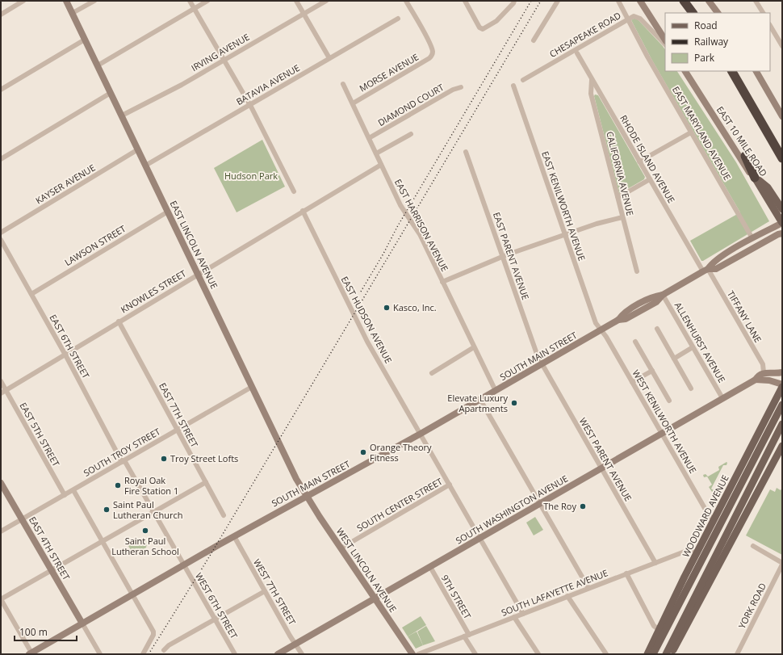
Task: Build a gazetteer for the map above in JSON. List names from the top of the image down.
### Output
{
  "streets": {
    "main road": [
      "EAST 10 MILE ROAD",
      "EAST LINCOLN AVENUE",
      "SOUTH MAIN STREET",
      "SOUTH WASHINGTON AVENUE",
      "WOODWARD AVENUE",
      "EAST 4TH STREET",
      "WEST LINCOLN AVENUE"
    ],
    "street": [
      "CHESAPEAKE ROAD",
      "IRVING AVENUE",
      "MORSE AVENUE",
      "BATAVIA AVENUE",
      "DIAMOND COURT",
      "EAST MARYLAND AVENUE",
      "RHODE ISLAND AVENUE",
      "CALIFORNIA AVENUE",
      "KAYSER AVENUE",
      "EAST KENILWORTH AVENUE",
      "EAST HARRISON AVENUE",
      "LAWSON STREET",
      "EAST PARENT AVENUE",
      "KNOWLES STREET",
      "TIFFANY LANE",
      "EAST HUDSON AVENUE",
      "ALLENHURST AVENUE",
      "EAST 6TH STREET",
      "EAST 7TH STREET",
      "WEST KENILWORTH AVENUE",
      "EAST 5TH STREET",
      "SOUTH TROY STREET",
      "WEST PARENT AVENUE",
      "SOUTH CENTER STREET",
      "WEST 7TH STREET",
      "SOUTH LAFAYETTE AVENUE",
      "9TH STREET",
      "WEST 6TH STREET",
      "YORK ROAD"
    ]
  },
  "crossings": [
    ["CHESAPEAKE ROAD", "EAST MARYLAND AVENUE"],
    ["IRVING AVENUE", "EAST LINCOLN AVENUE"],
    ["MORSE AVENUE", "EAST HARRISON AVENUE"],
    ["BATAVIA AVENUE", "EAST LINCOLN AVENUE"],
    ["DIAMOND COURT", "EAST HARRISON AVENUE"],
    ["EAST MARYLAND AVENUE", "SOUTH MAIN STREET"],
    ["EAST 10 MILE ROAD", "SOUTH MAIN STREET"],
    ["RHODE ISLAND AVENUE", "CALIFORNIA AVENUE"],
    ["RHODE ISLAND AVENUE", "TIFFANY LANE"],
    ["RHODE ISLAND AVENUE", "SOUTH MAIN STREET"],
    ["KAYSER AVENUE", "EAST LINCOLN AVENUE"],
    ["EAST KENILWORTH AVENUE", "SOUTH MAIN STREET"],
    ["EAST KENILWORTH AVENUE", "WEST KENILWORTH AVENUE"],
    ["EAST HARRISON AVENUE", "KNOWLES STREET"],
    ["EAST HARRISON AVENUE", "SOUTH MAIN STREET"],
    ["EAST LINCOLN AVENUE", "LAWSON STREET"],
    ["EAST LINCOLN AVENUE", "KNOWLES STREET"],
    ["EAST LINCOLN AVENUE", "SOUTH MAIN STREET"],
    ["EAST LINCOLN AVENUE", "SOUTH TROY STREET"],
    ["EAST LINCOLN AVENUE", "WEST LINCOLN AVENUE"],
    ["LAWSON STREET", "EAST 6TH STREET"],
    ["EAST PARENT AVENUE", "SOUTH MAIN STREET"],
    ["EAST PARENT AVENUE", "WEST PARENT AVENUE"],
    ["KNOWLES STREET", "EAST HUDSON AVENUE"],
    ["KNOWLES STREET", "EAST 6TH STREET"],
    ["KNOWLES STREET", "EAST 7TH STREET"],
    ["KNOWLES STREET", "EAST 5TH STREET"],
    ["TIFFANY LANE", "SOUTH MAIN STREET"],
    ["TIFFANY LANE", "SOUTH WASHINGTON AVENUE"],
    ["EAST HUDSON AVENUE", "SOUTH MAIN STREET"],
    ["EAST HUDSON AVENUE", "SOUTH CENTER STREET"],
    ["EAST HUDSON AVENUE", "SOUTH WASHINGTON AVENUE"],
    ["EAST HUDSON AVENUE", "SOUTH LAFAYETTE AVENUE"],
    ["ALLENHURST AVENUE", "SOUTH MAIN STREET"],
    ["ALLENHURST AVENUE", "SOUTH WASHINGTON AVENUE"],
    ["EAST 6TH STREET", "SOUTH MAIN STREET"],
    ["EAST 6TH STREET", "SOUTH TROY STREET"],
    ["EAST 6TH STREET", "WEST 6TH STREET"],
    ["SOUTH MAIN STREET", "WEST KENILWORTH AVENUE"],
    ["SOUTH MAIN STREET", "WEST PARENT AVENUE"],
    ["SOUTH MAIN STREET", "EAST 4TH STREET"],
    ["SOUTH MAIN STREET", "WEST LINCOLN AVENUE"],
    ["SOUTH MAIN STREET", "WEST 7TH STREET"],
    ["SOUTH MAIN STREET", "WEST 6TH STREET"],
    ["EAST 7TH STREET", "SOUTH TROY STREET"],
    ["WEST KENILWORTH AVENUE", "SOUTH WASHINGTON AVENUE"],
    ["WEST KENILWORTH AVENUE", "WOODWARD AVENUE"],
    ["EAST 5TH STREET", "SOUTH TROY STREET"],
    ["SOUTH TROY STREET", "EAST 4TH STREET"],
    ["WEST PARENT AVENUE", "SOUTH WASHINGTON AVENUE"],
    ["WEST PARENT AVENUE", "SOUTH LAFAYETTE AVENUE"],
    ["SOUTH CENTER STREET", "WEST LINCOLN AVENUE"],
    ["SOUTH WASHINGTON AVENUE", "WEST LINCOLN AVENUE"],
    ["SOUTH WASHINGTON AVENUE", "WEST 7TH STREET"],
    ["SOUTH WASHINGTON AVENUE", "9TH STREET"],
    ["WOODWARD AVENUE", "SOUTH LAFAYETTE AVENUE"],
    ["SOUTH LAFAYETTE AVENUE", "9TH STREET"]
  ],
  "parks": ["Hudson Park"],
  "places": [
    "Kasco, Inc.",
    "Elevate Luxury Apartments",
    "Orange Theory Fitness",
    "Troy Street Lofts",
    "Royal Oak Fire Station 1",
    "The Roy",
    "Saint Paul Lutheran Church",
    "Saint Paul Lutheran School"
  ],
  "legend": ["Road", "Railway", "Park"],
  "scale_bar": "100 m"
}
